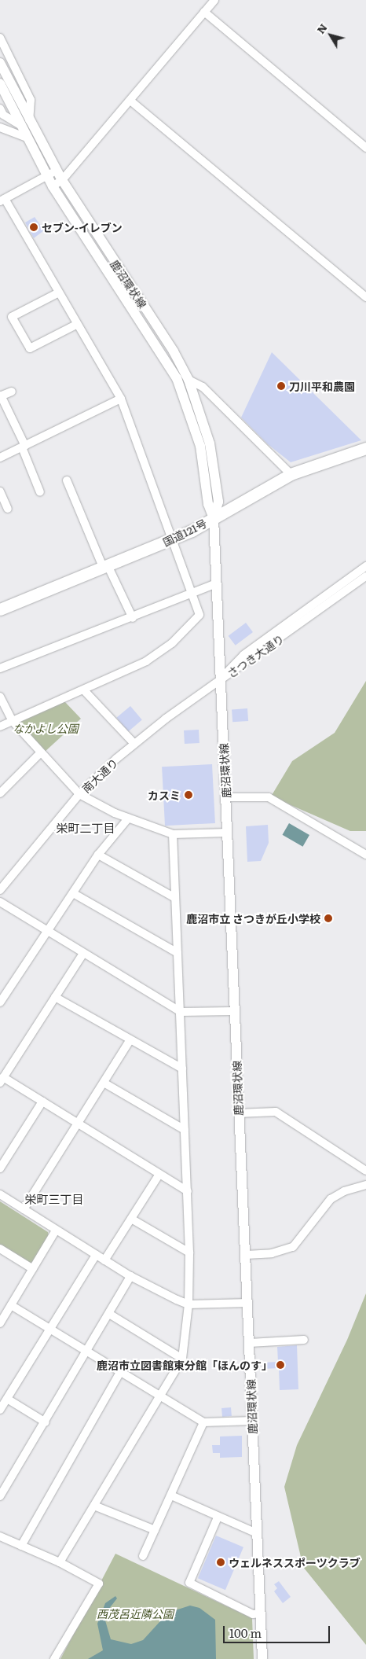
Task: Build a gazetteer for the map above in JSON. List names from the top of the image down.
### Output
{
  "streets": {
    "highway": ["国道121号"],
    "main road": ["鹿沼環状線"],
    "street": ["さつき大通り", "南大通り"]
  },
  "crossings": [
    ["鹿沼環状線", "国道121号"],
    ["鹿沼環状線", "さつき大通り"],
    ["鹿沼環状線", "南大通り"],
    ["さつき大通り", "南大通り"]
  ],
  "districts": ["栄町二丁目", "栄町三丁目"],
  "parks": ["なかよし公園", "西茂呂近隣公園"],
  "places": [
    "セブン-イレブン",
    "刀川平和農園",
    "カスミ",
    "鹿沼市立 さつきが丘小学校",
    "鹿沼市立図書館東分館「ほんのす」",
    "ウェルネススポーツクラブ"
  ],
  "scale_bar": "100 m",
  "north": "top left"
}
